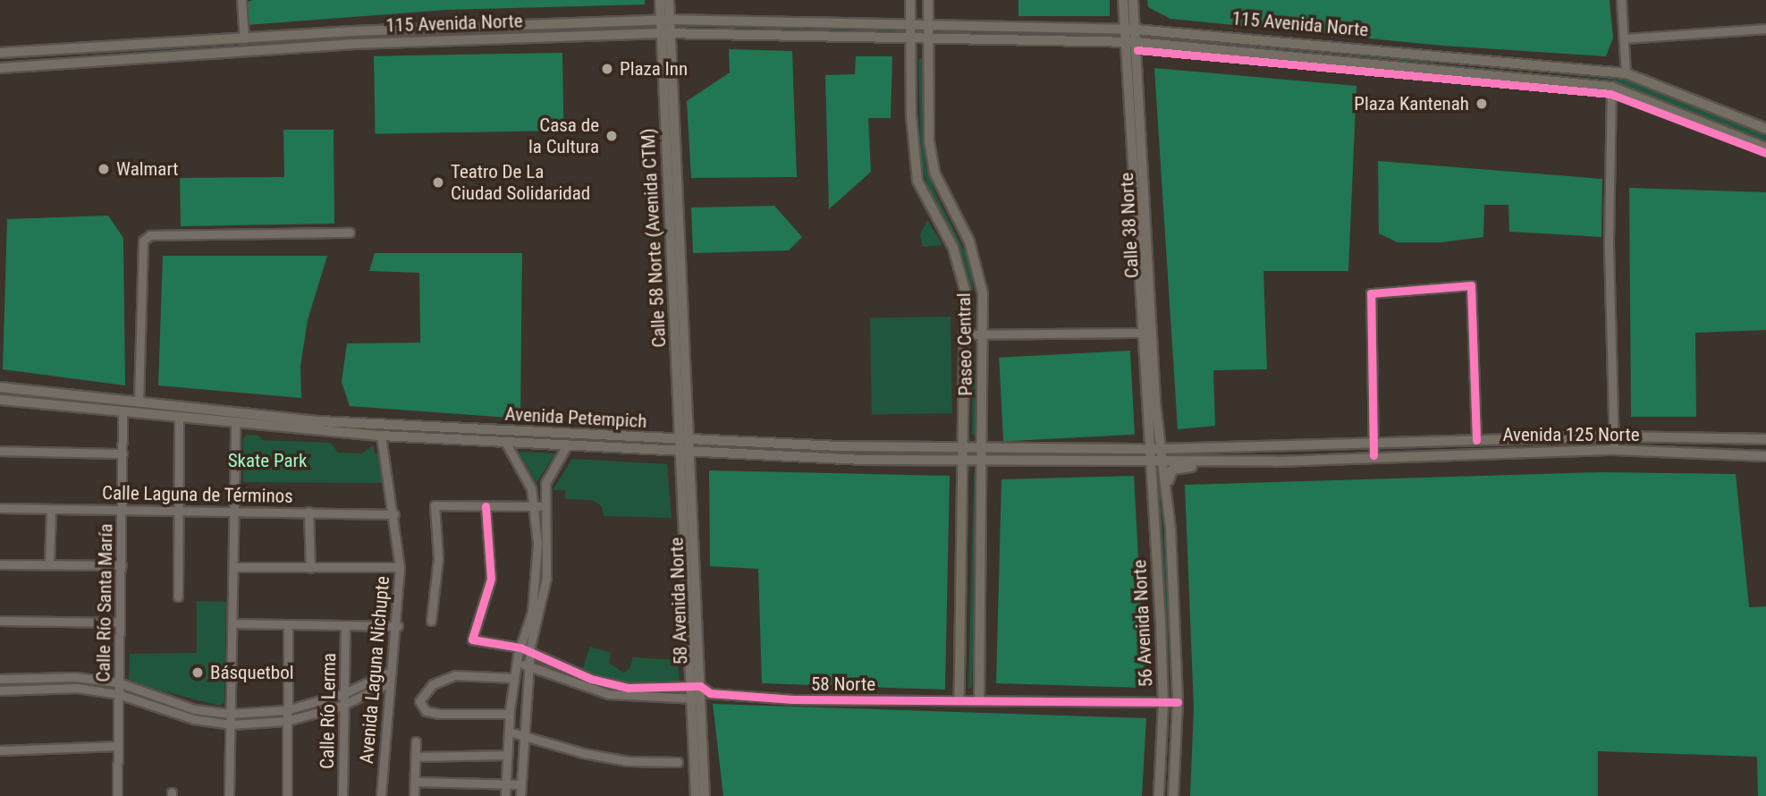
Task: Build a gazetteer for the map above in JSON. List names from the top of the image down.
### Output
{
  "streets": {
    "main road": [
      "115 Avenida Norte",
      "Calle 38 Norte",
      "Calle 58 Norte (Avenida CTM)",
      "Paseo Central",
      "Avenida Petempich",
      "Avenida 125 Norte",
      "58 Avenida Norte",
      "56 Avenida Norte"
    ],
    "street": [
      "Calle Laguna de Términos",
      "Calle Río Santa María",
      "Avenida Laguna Nichupte",
      "58 Norte",
      "Calle Río Lerma"
    ]
  },
  "crossings": [
    ["115 Avenida Norte", "Calle 38 Norte"],
    ["115 Avenida Norte", "Calle 58 Norte (Avenida CTM)"],
    ["115 Avenida Norte", "Paseo Central"],
    ["Calle 38 Norte", "Avenida Petempich"],
    ["Calle 38 Norte", "Avenida 125 Norte"],
    ["Calle 38 Norte", "56 Avenida Norte"],
    ["Calle 58 Norte (Avenida CTM)", "Avenida Petempich"],
    ["Calle 58 Norte (Avenida CTM)", "58 Avenida Norte"],
    ["Paseo Central", "Avenida Petempich"],
    ["Paseo Central", "58 Norte"],
    ["Avenida Petempich", "Avenida 125 Norte"],
    ["Avenida Petempich", "58 Avenida Norte"],
    ["Avenida Petempich", "Calle Río Santa María"],
    ["Avenida Petempich", "56 Avenida Norte"],
    ["Avenida Petempich", "Avenida Laguna Nichupte"],
    ["Avenida 125 Norte", "56 Avenida Norte"],
    ["Calle Laguna de Términos", "Calle Río Santa María"],
    ["Calle Laguna de Términos", "Avenida Laguna Nichupte"],
    ["58 Avenida Norte", "58 Norte"],
    ["56 Avenida Norte", "58 Norte"]
  ],
  "parks": ["Skate Park"],
  "places": [
    "Plaza Inn",
    "Plaza Kantenah",
    "Casa de la Cultura",
    "Walmart",
    "Teatro De La Ciudad Solidaridad",
    "Básquetbol"
  ]
}
